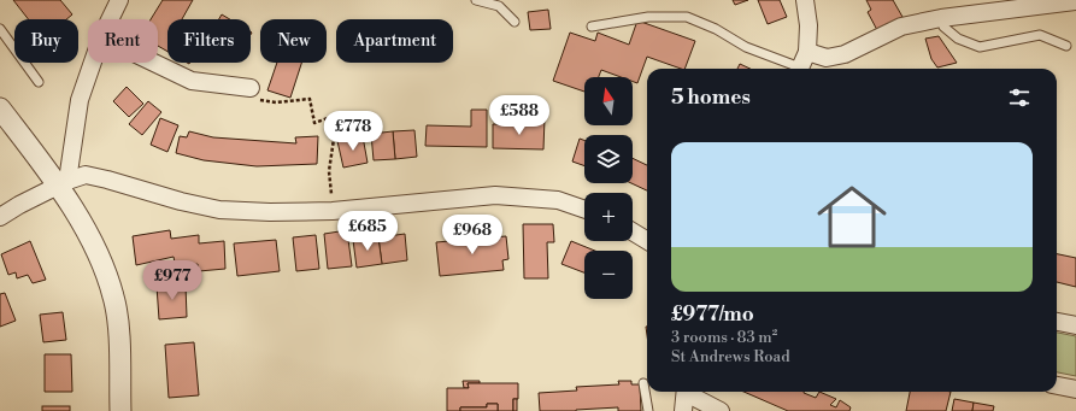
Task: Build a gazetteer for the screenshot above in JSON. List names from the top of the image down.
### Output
{
  "north": "top",
  "page": {
    "chip": [
      "Buy",
      "Rent",
      "Filters",
      "New",
      "Apartment"
    ],
    "heading": "5 homes",
    "map_buttons": ["+", "−"],
    "price": [
      "£588",
      "£778",
      "£685",
      "£968",
      "£977"
    ],
    "list": [
      {
        "name": "£977/mo",
        "note": "3 rooms · 83 m² · St Andrews Road"
      }
    ]
  }
}
